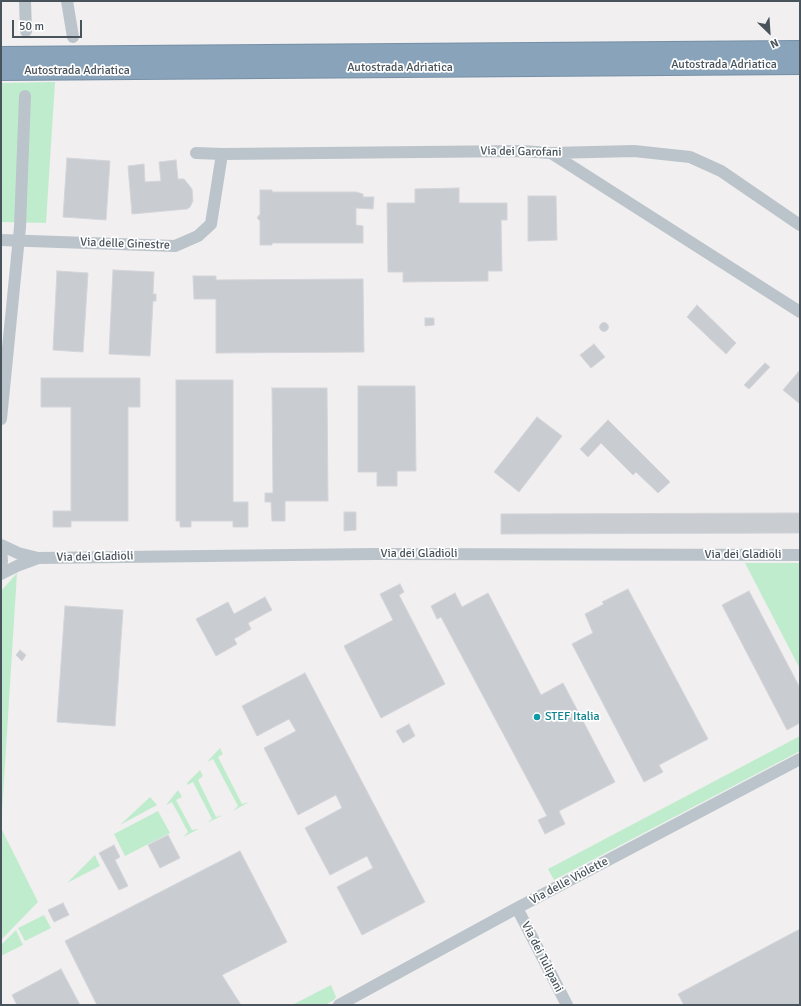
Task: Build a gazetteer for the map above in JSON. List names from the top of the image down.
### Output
{
  "streets": {
    "highway": ["Autostrada Adriatica"],
    "street": [
      "Via dei Garofani",
      "Via delle Ginestre",
      "Via dei Gladioli",
      "Via delle Violette",
      "Via dei Tulipani"
    ]
  },
  "crossings": [
    ["Via dei Garofani", "Via delle Ginestre"],
    ["Via delle Violette", "Via dei Tulipani"]
  ],
  "places": ["STEF Italia"],
  "scale_bar": "50 m",
  "north": "bottom right"
}
